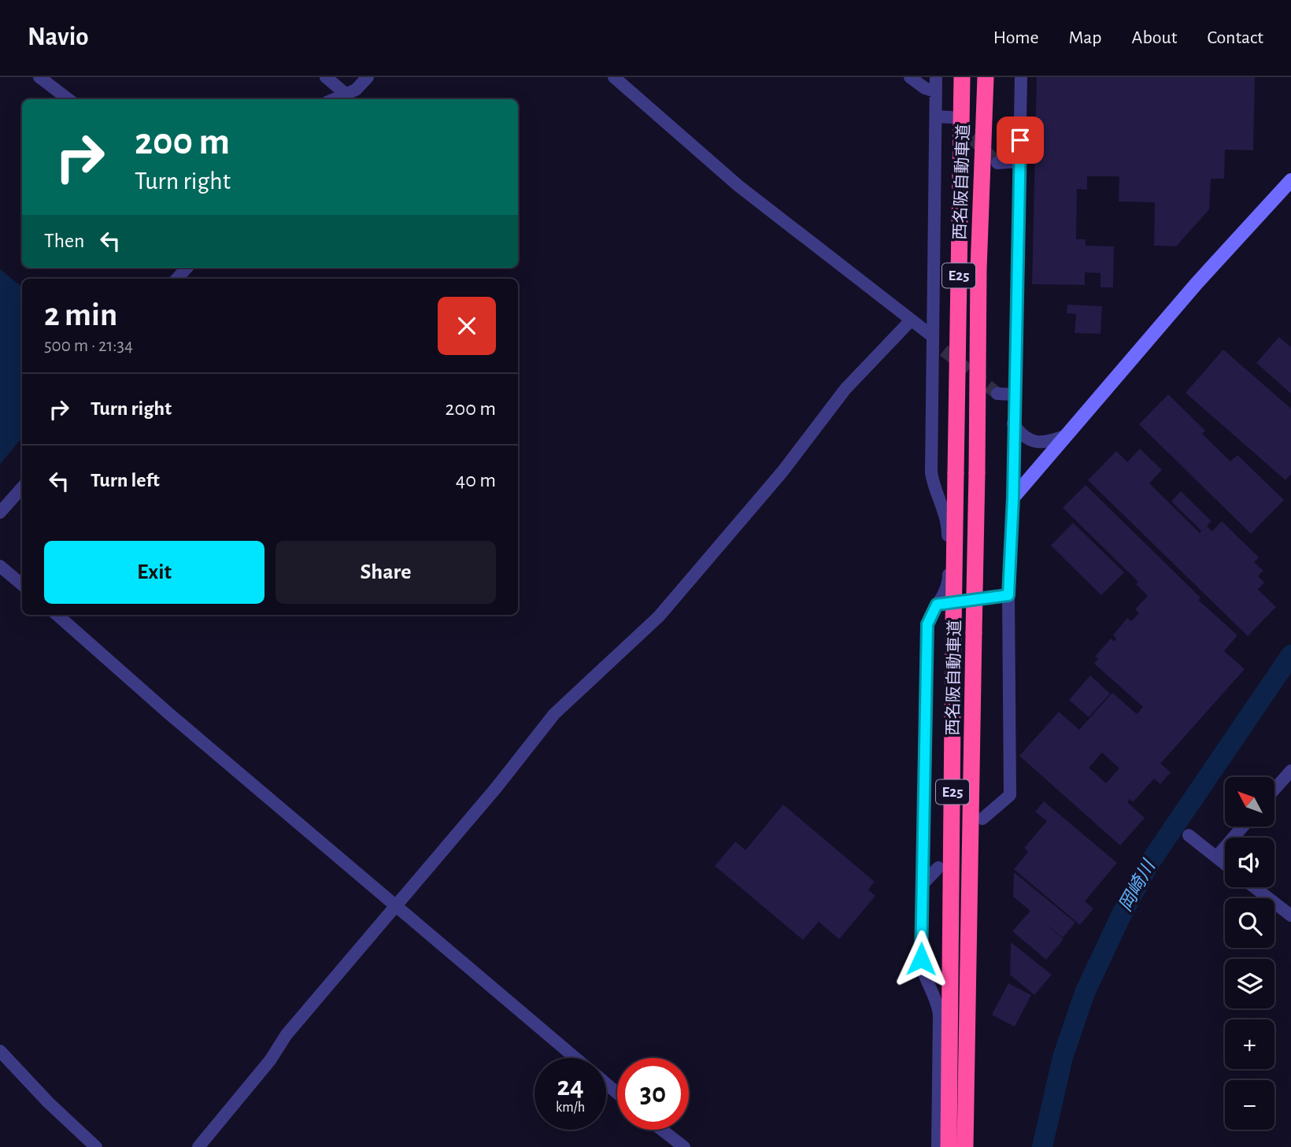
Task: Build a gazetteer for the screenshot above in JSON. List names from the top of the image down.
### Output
{
  "streets": {
    "highway": ["西名阪自動車道", "E25"]
  },
  "water": ["岡崎川"],
  "north": "top left",
  "page": {
    "header": "Navio",
    "nav": [
      "Home",
      "Map",
      "About",
      "Contact"
    ],
    "turn": ["200 m", "Turn right"],
    "then": "Then",
    "heading": ["2 min", "500 m · 21:34"],
    "list": [
      {
        "name": "Turn right",
        "value": "200 m"
      },
      {
        "name": "Turn left",
        "value": "40 m"
      }
    ],
    "buttons": ["Exit", "Share"],
    "map_buttons": ["+", "−"],
    "speed": "24 km/h",
    "limit": "30"
  }
}
